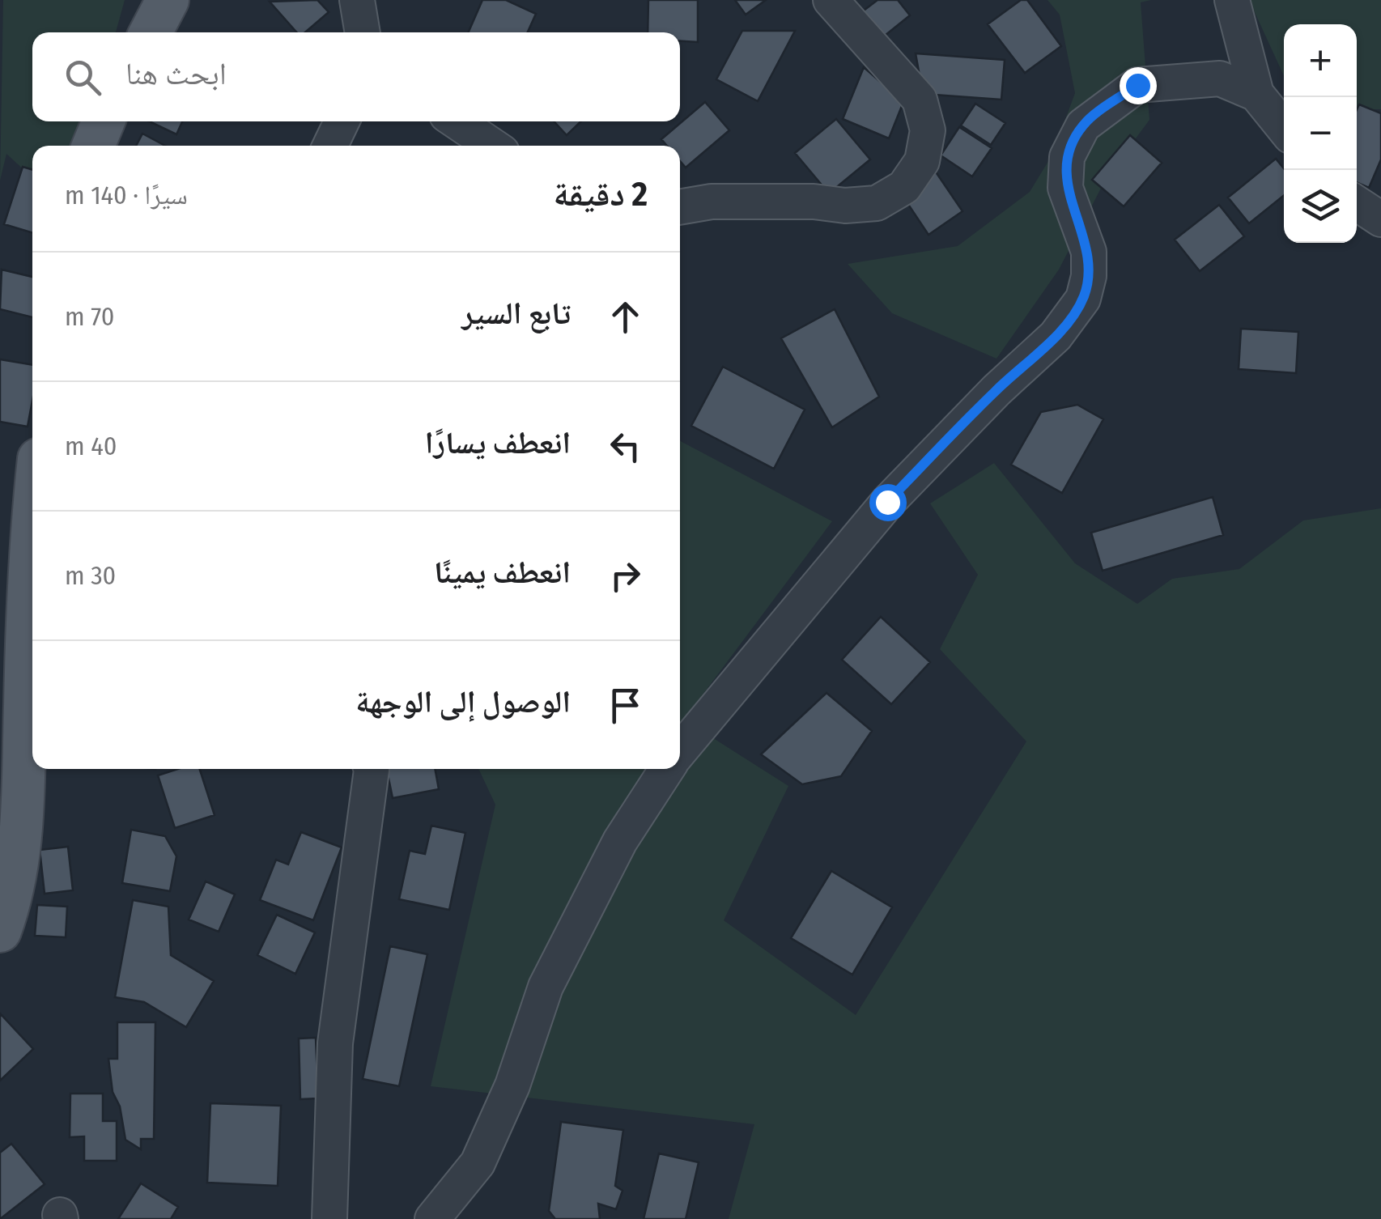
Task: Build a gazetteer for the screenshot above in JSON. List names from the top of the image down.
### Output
{
  "page": {
    "map_buttons": ["+", "−"],
    "search": "ابحث هنا",
    "heading": ["2 دقيقة", "سيرًا · 140 m"],
    "list": [
      ["تابع السير", "70 m"],
      ["انعطف يسارًا", "40 m"],
      ["انعطف يمينًا", "30 m"],
      "الوصول إلى الوجهة"
    ]
  }
}
